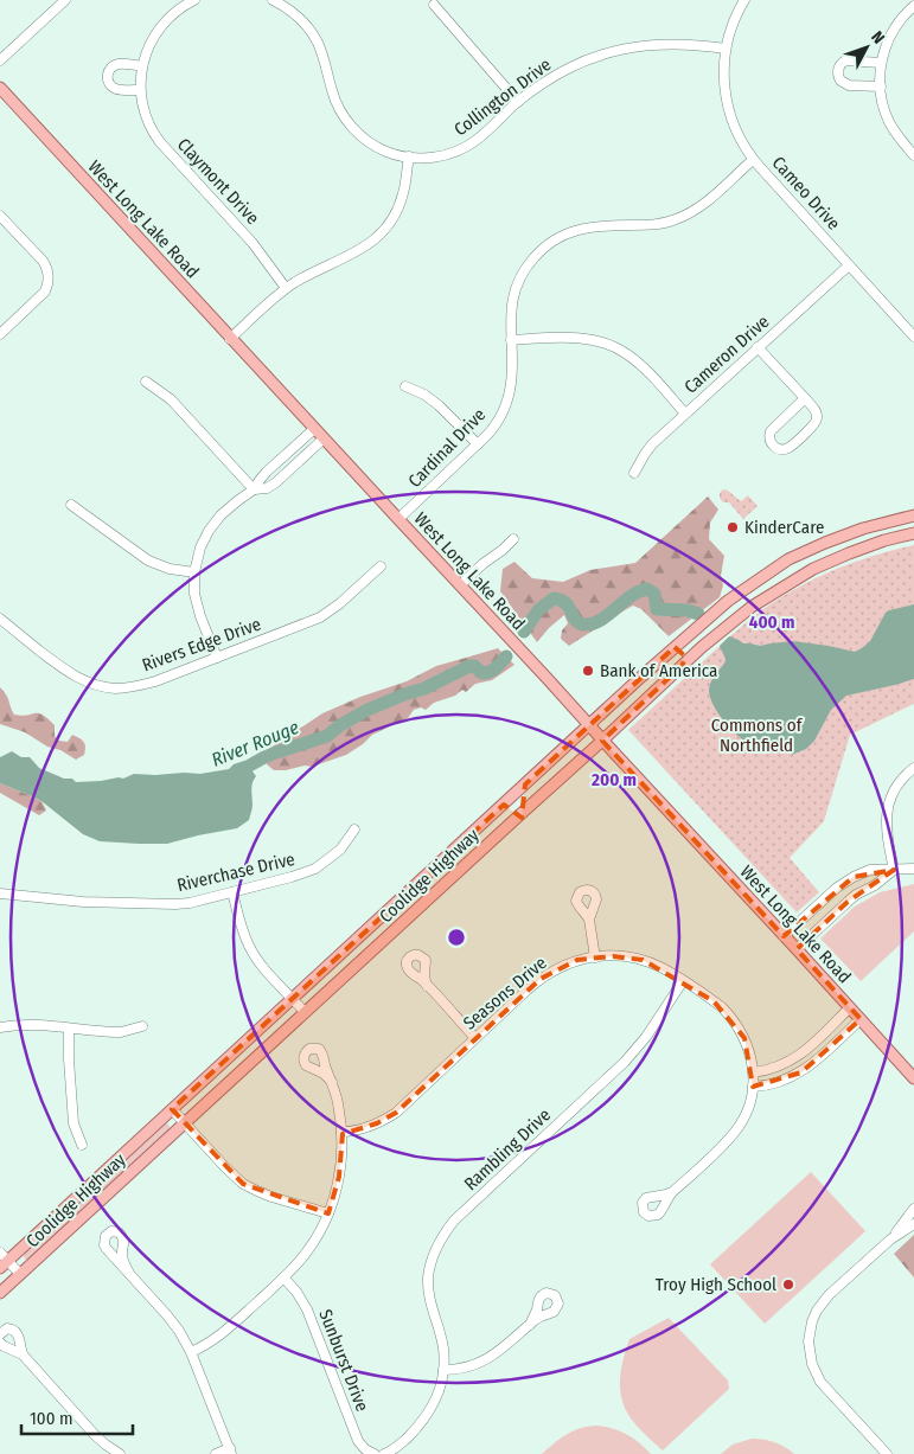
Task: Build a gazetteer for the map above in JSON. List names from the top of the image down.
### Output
{
  "streets": {
    "main road": ["West Long Lake Road", "Coolidge Highway"],
    "street": [
      "Collington Drive",
      "Claymont Drive",
      "Cameo Drive",
      "Cameron Drive",
      "Cardinal Drive",
      "Rivers Edge Drive",
      "Riverchase Drive",
      "Seasons Drive",
      "Rambling Drive",
      "Sunburst Drive"
    ]
  },
  "crossings": [
    ["Collington Drive", "Cameo Drive"],
    ["Cameo Drive", "Cameron Drive"],
    ["Cameo Drive", "Cardinal Drive"],
    ["West Long Lake Road", "Cardinal Drive"],
    ["West Long Lake Road", "Coolidge Highway"],
    ["Seasons Drive", "Rambling Drive"]
  ],
  "water": ["River Rouge"],
  "parks": ["Commons of Northfield"],
  "places": ["KinderCare", "Bank of America", "Troy High School"],
  "scale_bar": "100 m",
  "north": "top right",
  "rings": ["400 m", "200 m"]
}
